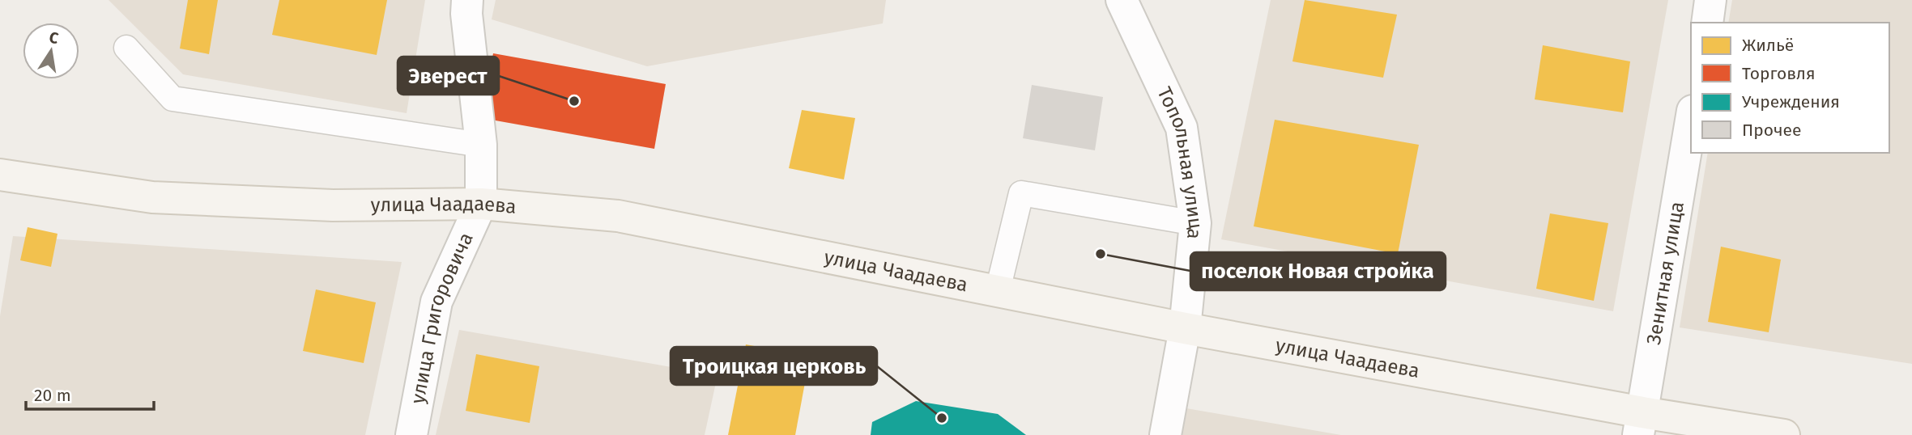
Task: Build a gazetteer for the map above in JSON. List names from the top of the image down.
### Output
{
  "streets": {
    "street": [
      "Топольная улица",
      "улица Чаадаева",
      "Зенитная улица",
      "улица Григоровича"
    ]
  },
  "crossings": [
    ["Топольная улица", "улица Чаадаева"],
    ["улица Чаадаева", "Зенитная улица"],
    ["улица Чаадаева", "улица Григоровича"]
  ],
  "places": ["Эверест", "поселок Новая стройка", "Троицкая церковь"],
  "legend": [
    "Жильё",
    "Торговля",
    "Учреждения",
    "Прочее"
  ],
  "scale_bar": "20 m",
  "north": "top"
}
